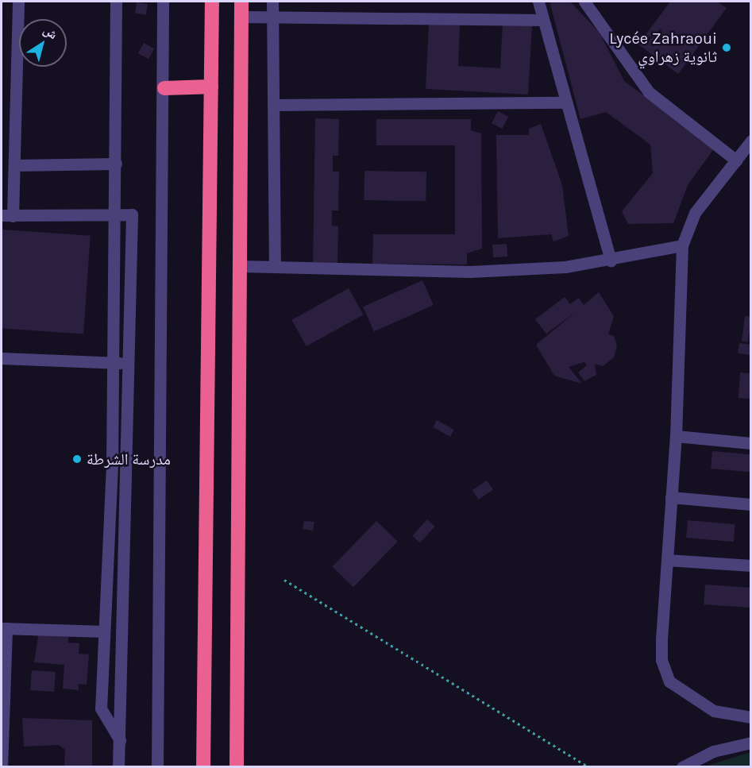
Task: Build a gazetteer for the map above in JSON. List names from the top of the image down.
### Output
{
  "places": ["Lycée Zahraoui ثانوية زهراوي", "مدرسة الشرطة"],
  "north": "top right"
}
